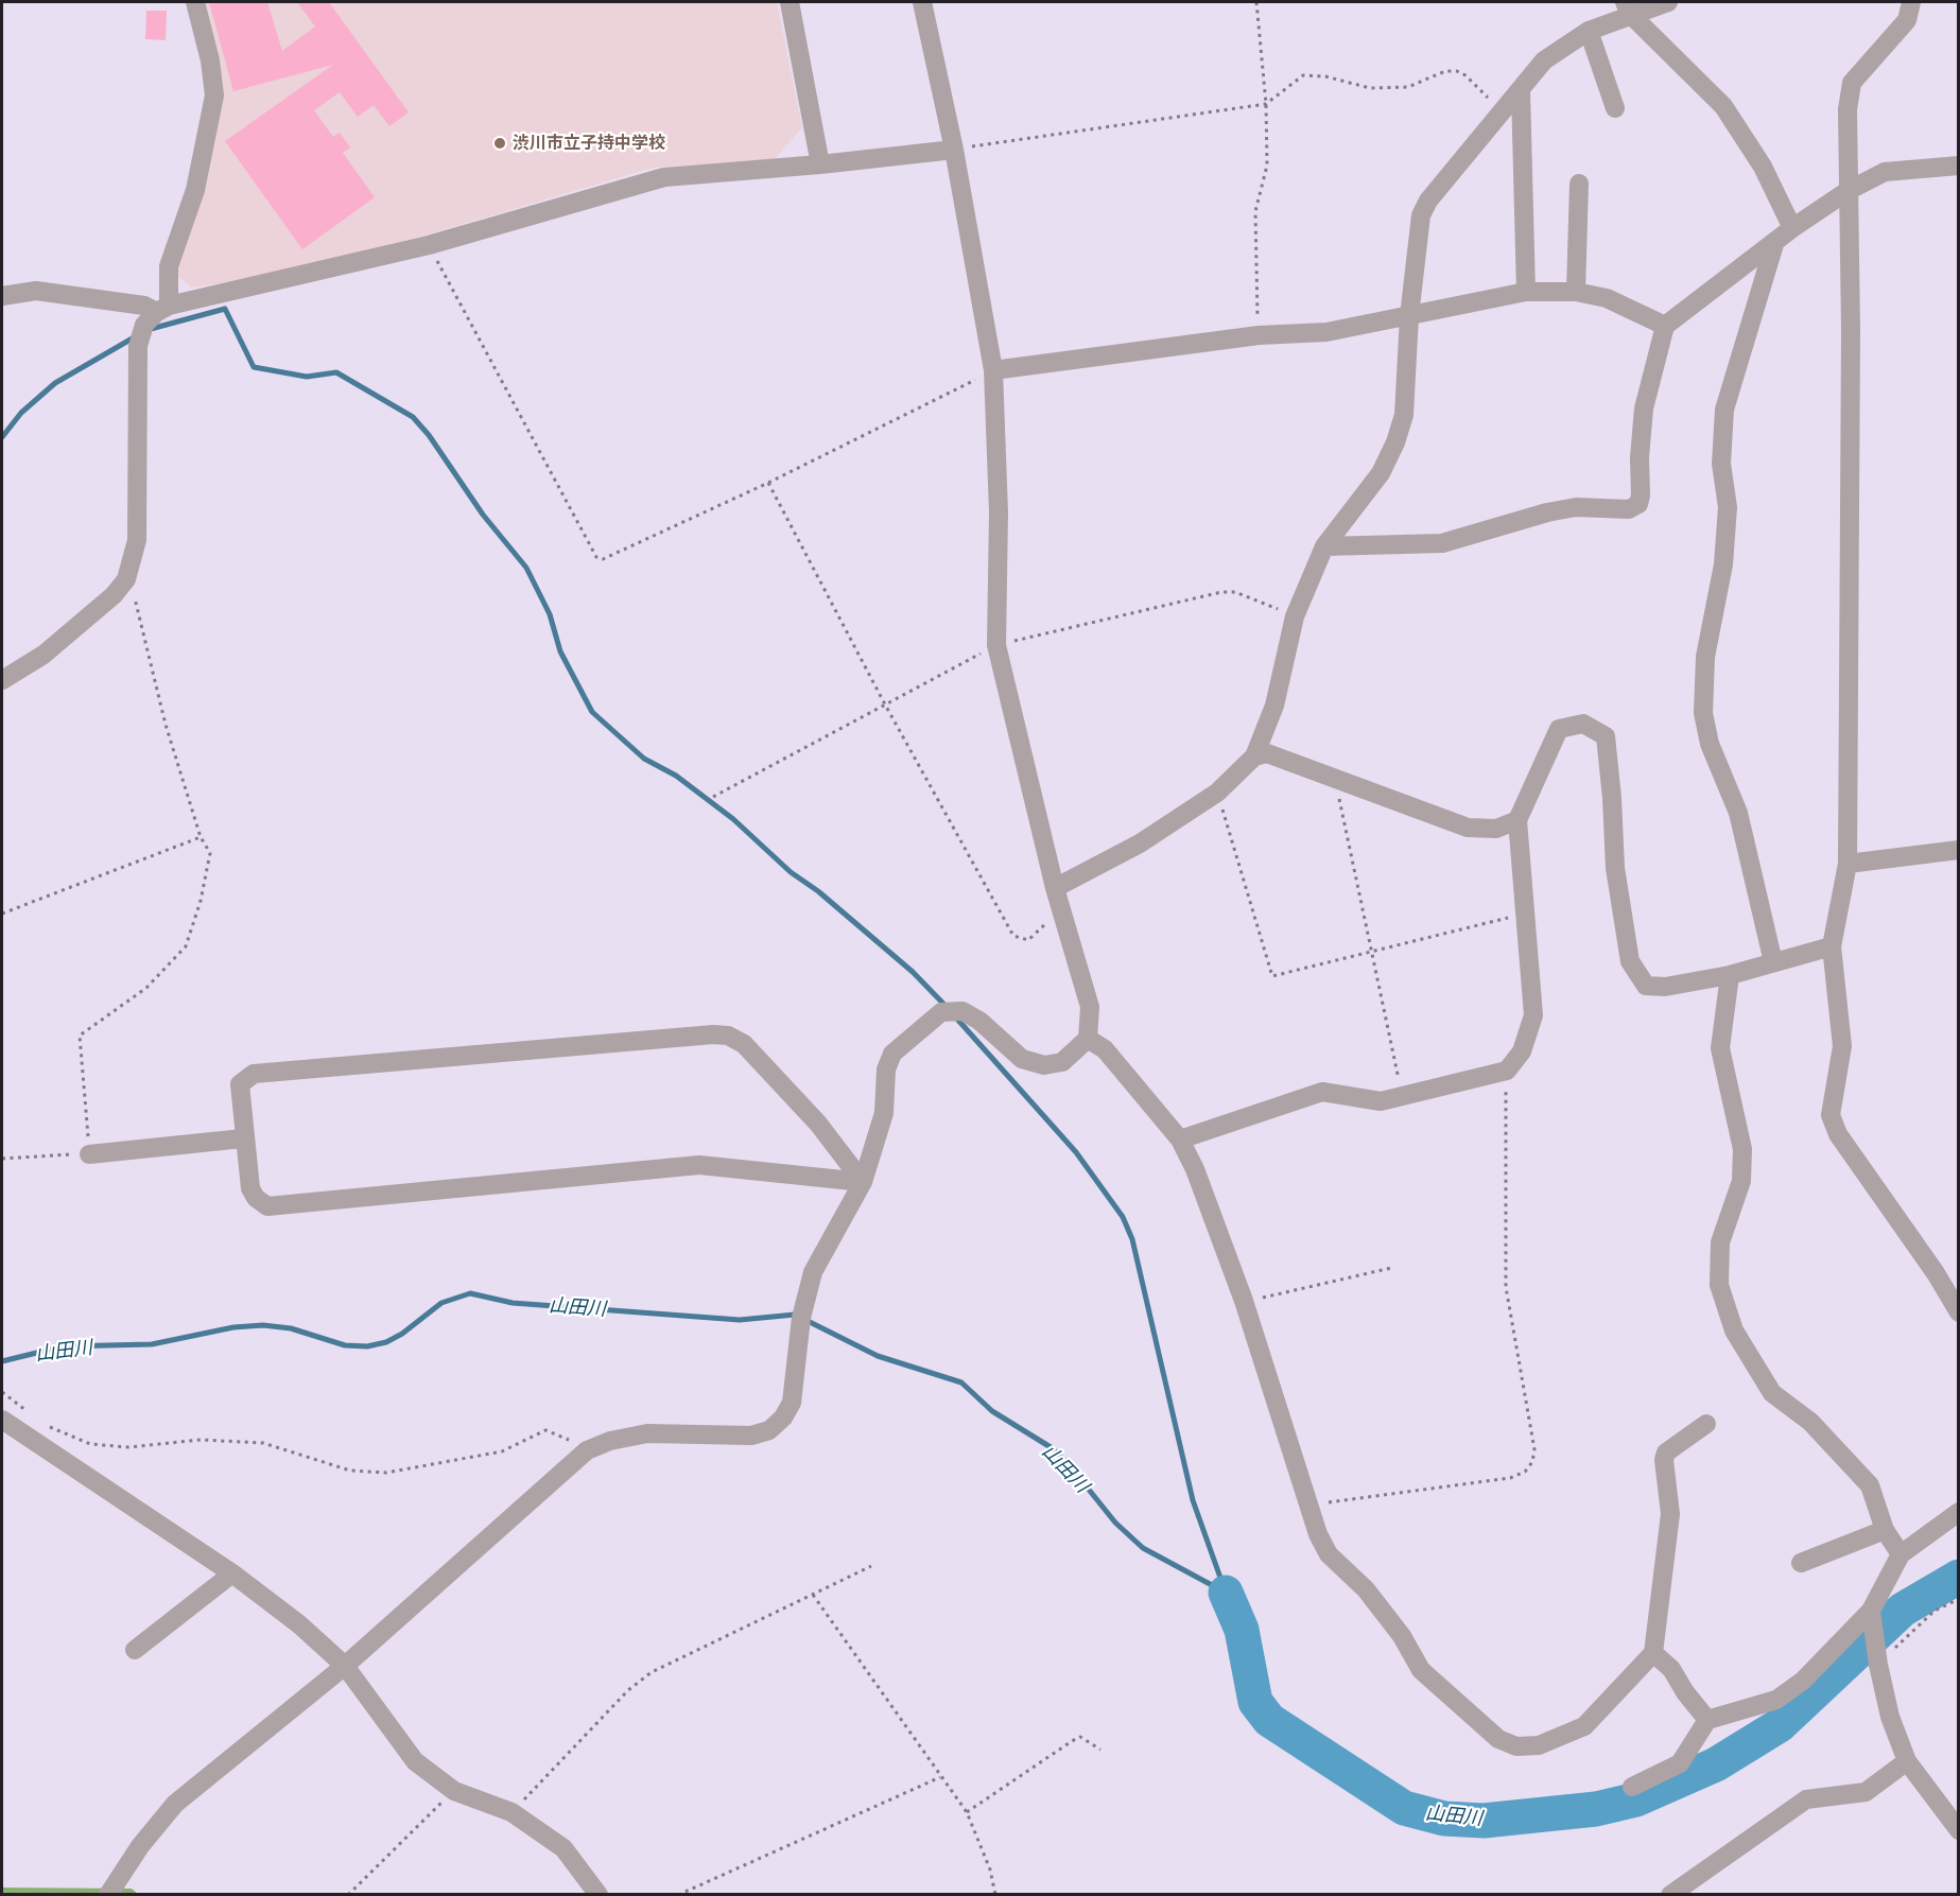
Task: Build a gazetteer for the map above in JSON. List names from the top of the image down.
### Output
{
  "water": ["山田川"],
  "places": ["渋川市立子持中学校"]
}
